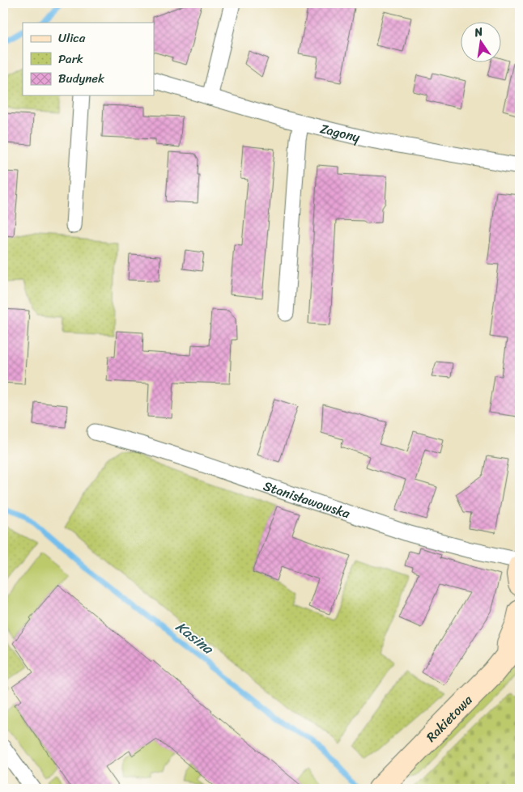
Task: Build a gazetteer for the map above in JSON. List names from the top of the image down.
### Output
{
  "streets": {
    "street": ["Zagony", "Stanisławowska", "Rakietowa"]
  },
  "water": ["Kasina"],
  "legend": ["Ulica", "Park", "Budynek"],
  "north": "top"
}
